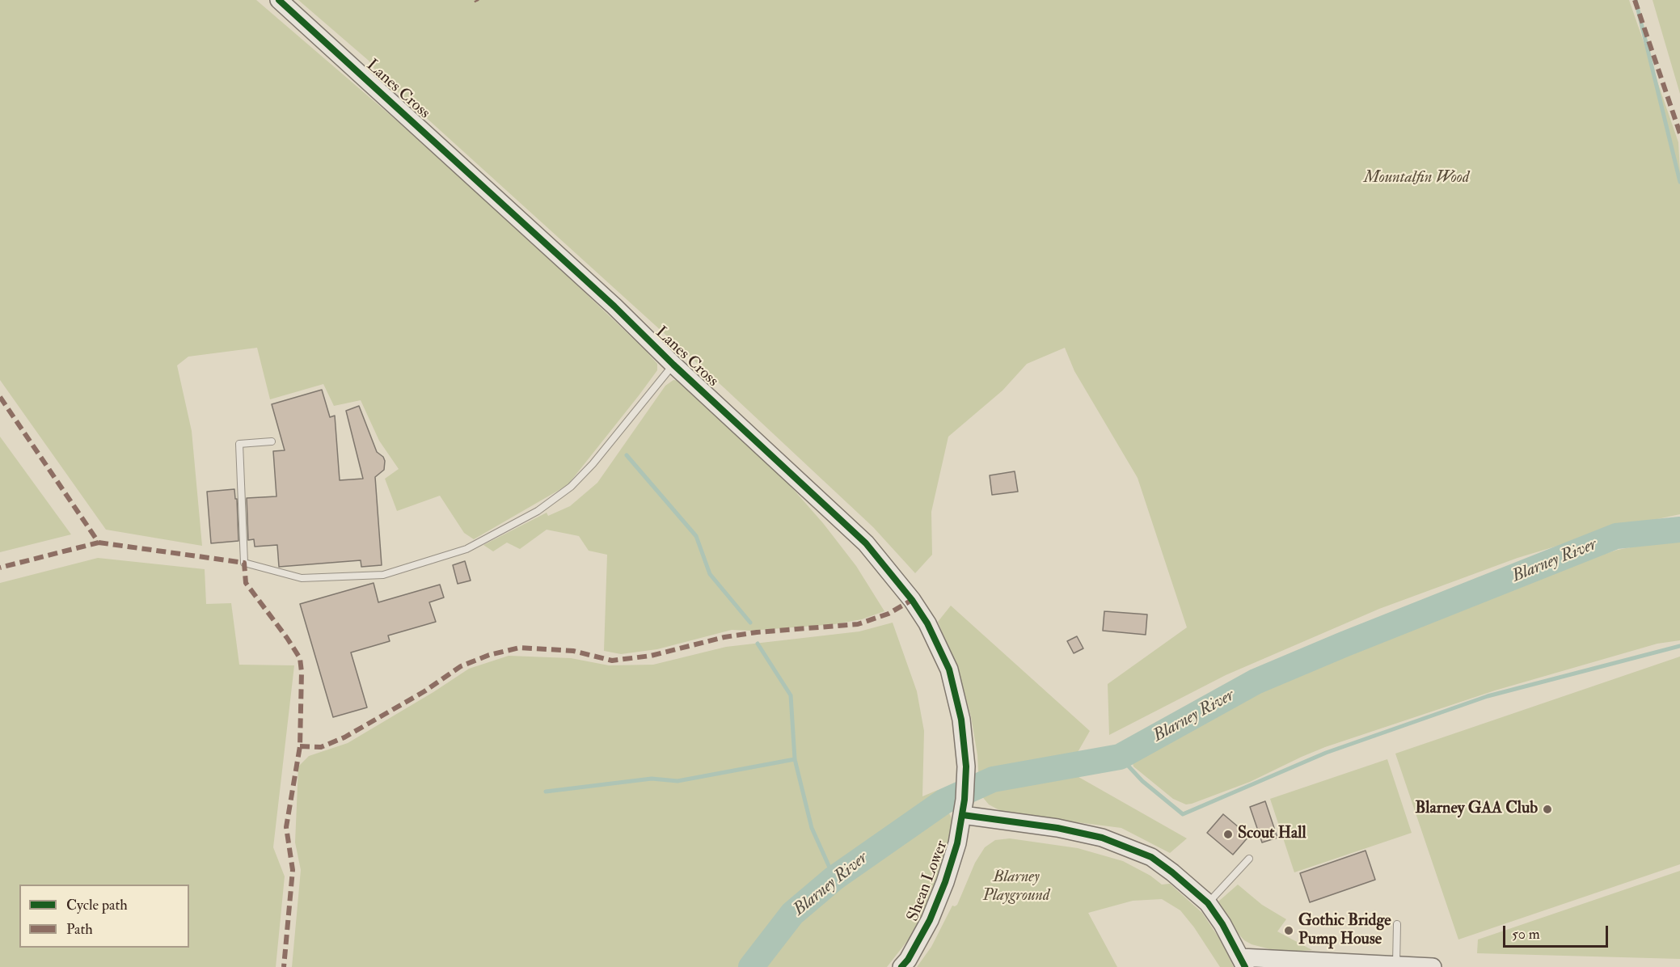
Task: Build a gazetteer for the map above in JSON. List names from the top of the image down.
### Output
{
  "streets": {
    "street": ["Lanes Cross", "Shean Lower"]
  },
  "crossings": [
    ["Lanes Cross", "Shean Lower"]
  ],
  "water": ["Blarney River"],
  "parks": ["Mountalfin Wood", "Blarney Playground"],
  "places": ["Blarney GAA Club", "Scout Hall", "Gothic Bridge Pump House"],
  "legend": ["Cycle path", "Path"],
  "scale_bar": "50 m"
}
